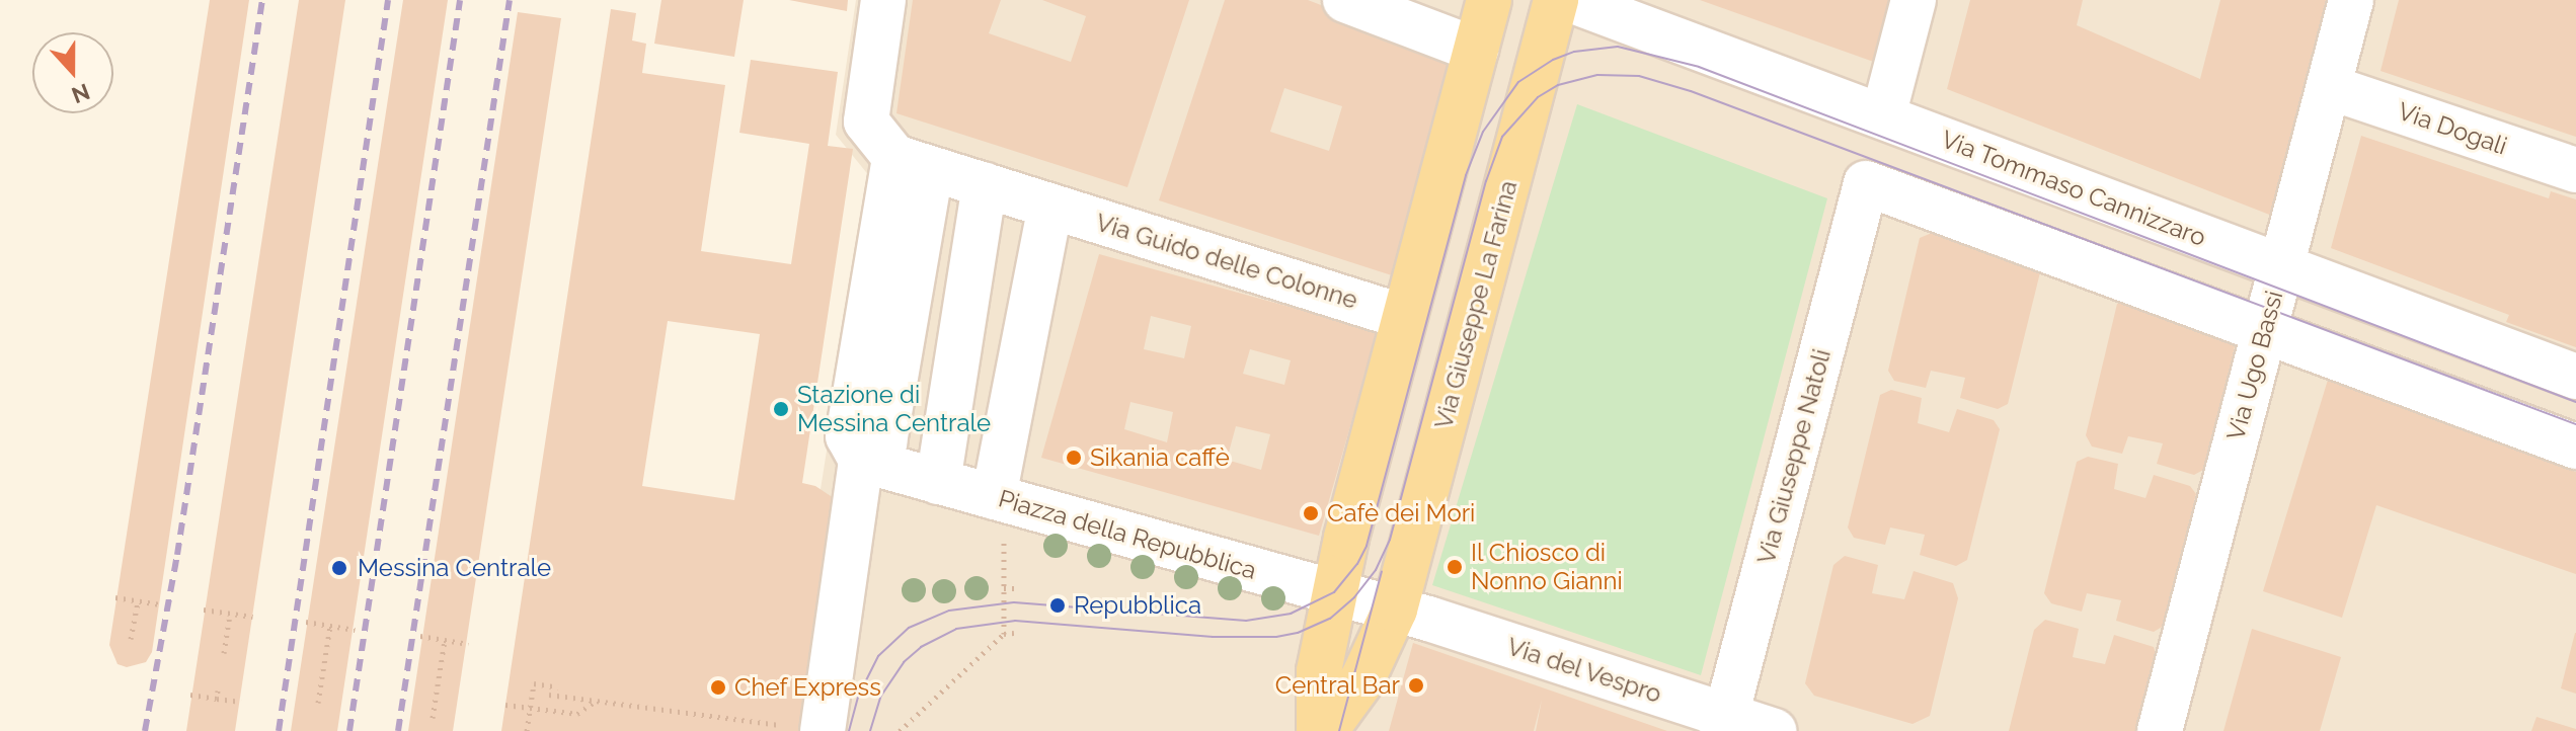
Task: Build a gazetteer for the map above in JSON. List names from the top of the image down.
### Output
{
  "streets": {
    "main road": ["Via Giuseppe La Farina"],
    "street": [
      "Via Dogali",
      "Via Tommaso Cannizzaro",
      "Via Guido delle Colonne",
      "Via Ugo Bassi",
      "Via Giuseppe Natoli",
      "Piazza della Repubblica",
      "Via del Vespro"
    ]
  },
  "crossings": [
    ["Via Dogali", "Via Ugo Bassi"],
    ["Via Tommaso Cannizzaro", "Via Ugo Bassi"],
    ["Via Giuseppe La Farina", "Piazza della Repubblica"],
    ["Via Giuseppe La Farina", "Via del Vespro"],
    ["Via Ugo Bassi", "Via Giuseppe Natoli"],
    ["Via Giuseppe Natoli", "Via del Vespro"],
    ["Piazza della Repubblica", "Via del Vespro"]
  ],
  "places": [
    "Stazione di Messina Centrale",
    "Sikania caffè",
    "Cafè dei Mori",
    "Il Chiosco di Nonno Gianni",
    "Messina Centrale",
    "Repubblica",
    "Central Bar",
    "Chef Express"
  ],
  "north": "bottom"
}
